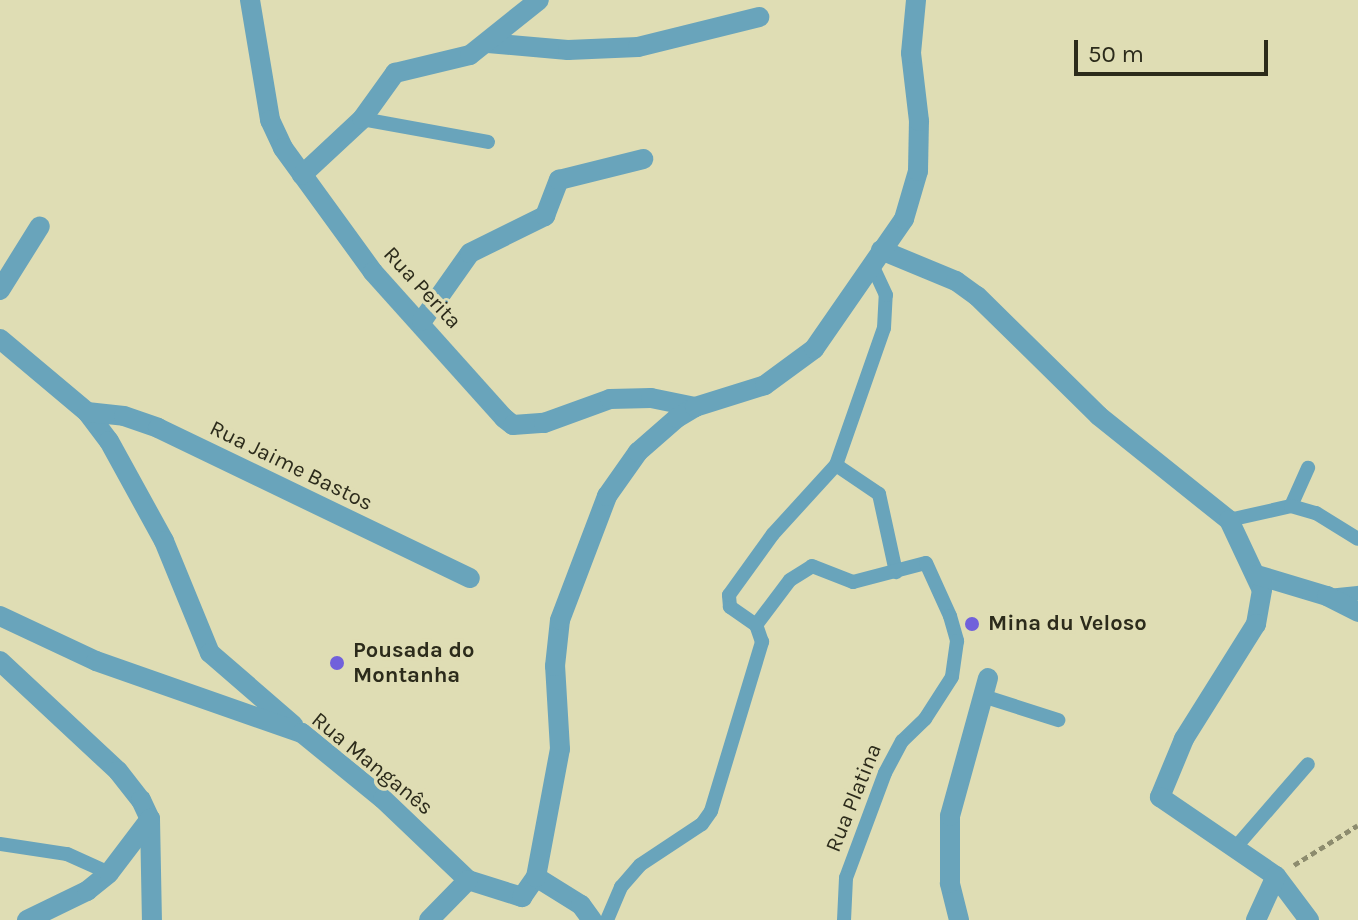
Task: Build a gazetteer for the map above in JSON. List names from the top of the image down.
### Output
{
  "streets": {
    "street": ["Rua Perita", "Rua Jaime Bastos", "Rua Manganês"],
    "lane": ["Rua Platina"]
  },
  "places": ["Mina du Veloso", "Pousada do Montanha"],
  "scale_bar": "50 m"
}
